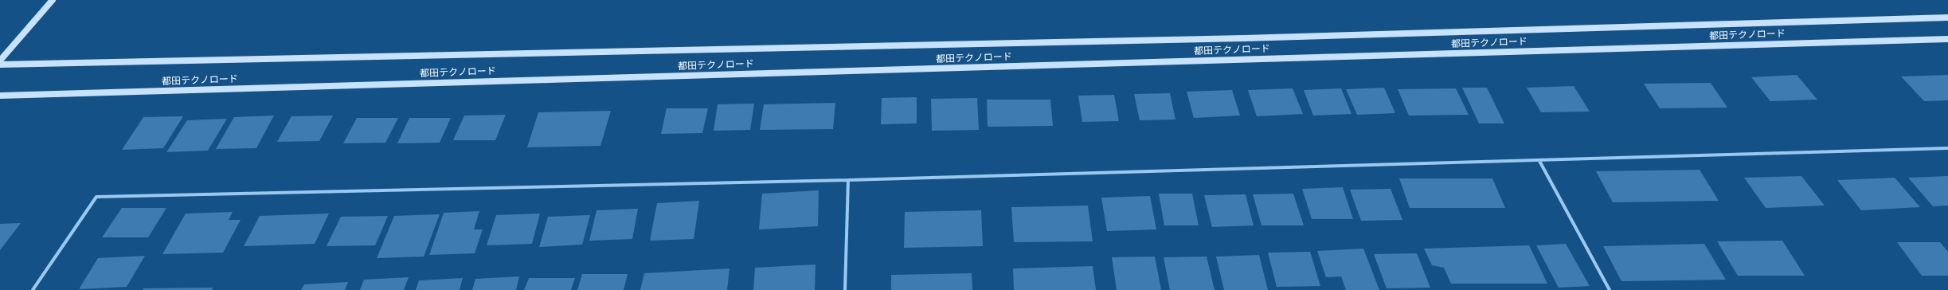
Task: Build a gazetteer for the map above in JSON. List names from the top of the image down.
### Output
{
  "streets": {
    "street": ["都田テクノロード"]
  }
}
